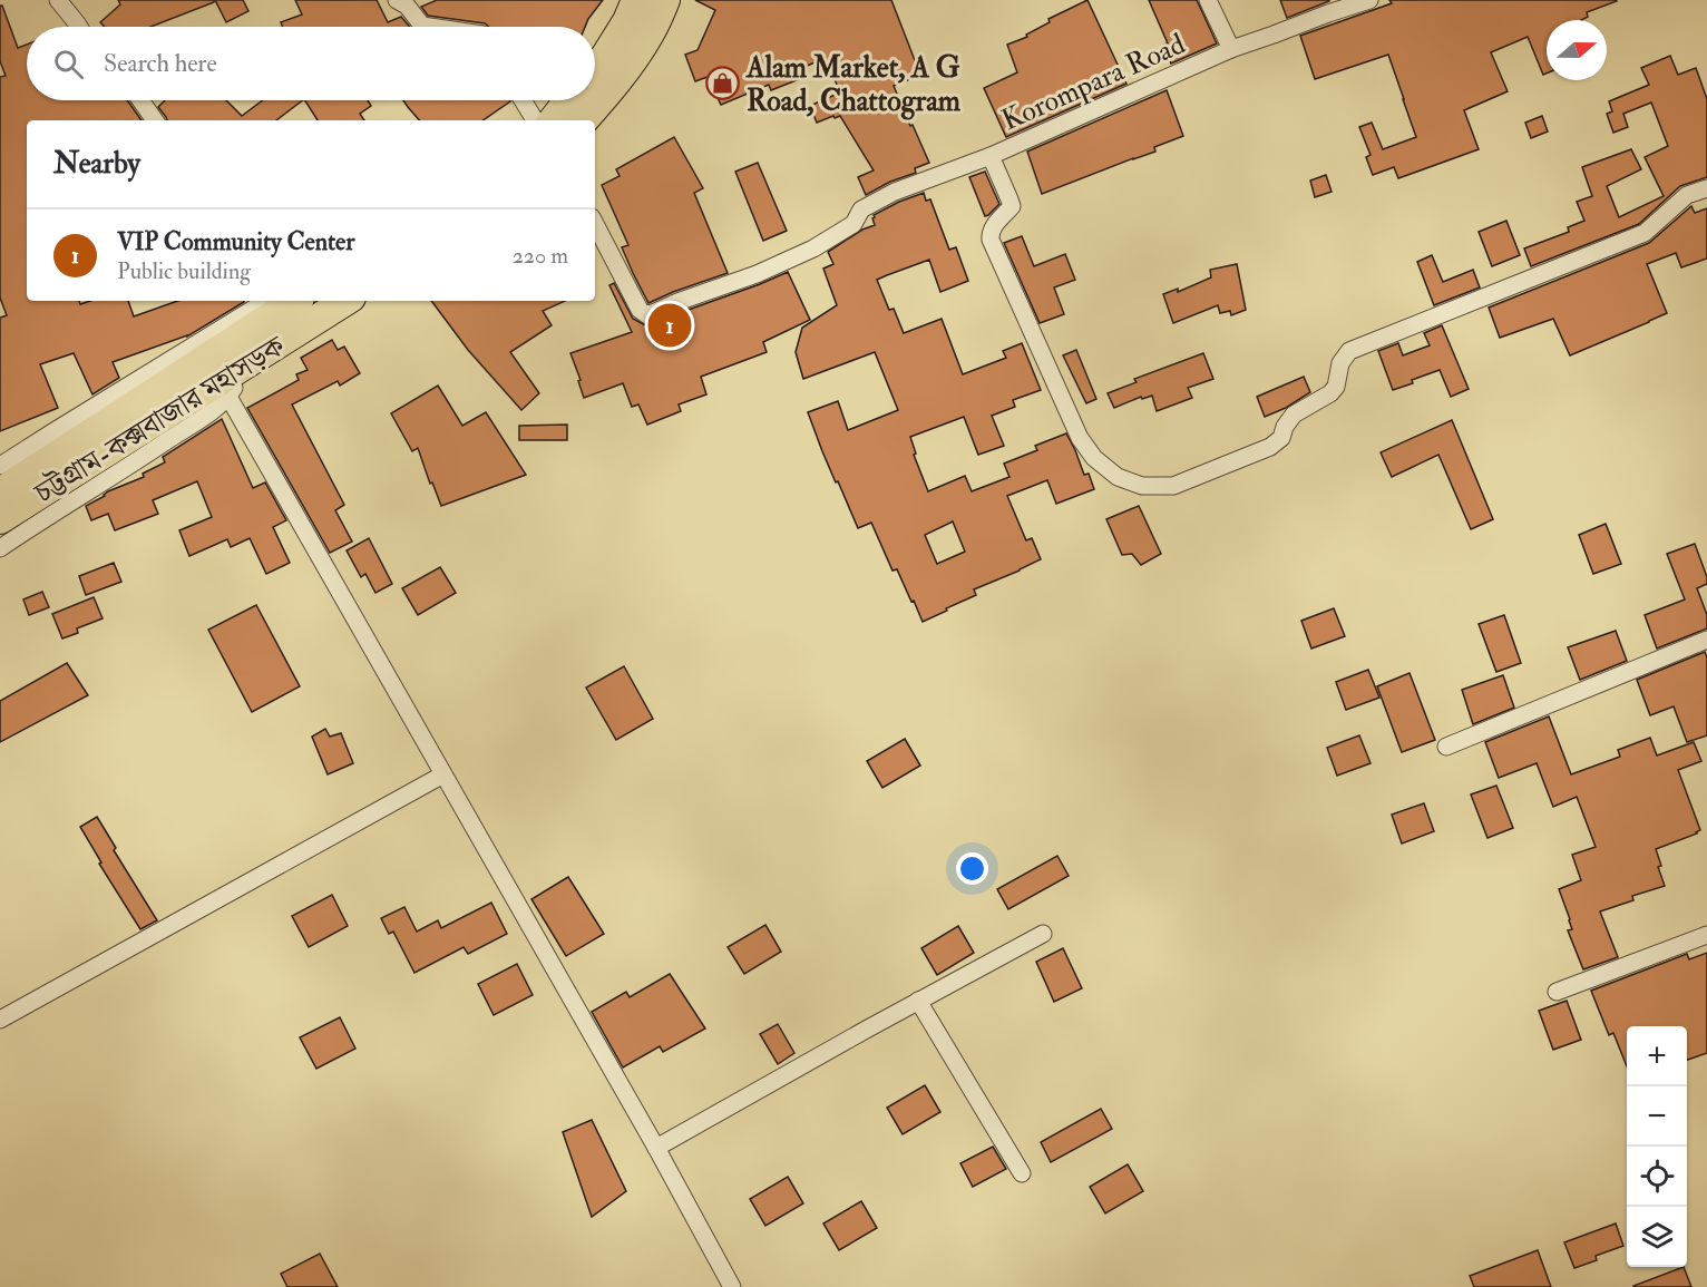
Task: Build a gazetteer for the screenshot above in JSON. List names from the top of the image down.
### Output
{
  "streets": {
    "highway": ["চট্টগ্রাম-কক্সবাজার মহাসড়ক"],
    "street": ["Korompara Road"]
  },
  "places": {
    "shop": ["Alam Market, A G Road, Chattogram"]
  },
  "north": "right",
  "page": {
    "search": "Search here",
    "heading": "Nearby",
    "list": [
      {
        "mark": "1",
        "name": "VIP Community Center",
        "note": "Public building",
        "value": "220 m"
      }
    ],
    "pins": "1",
    "map_buttons": ["+", "−"]
  }
}
